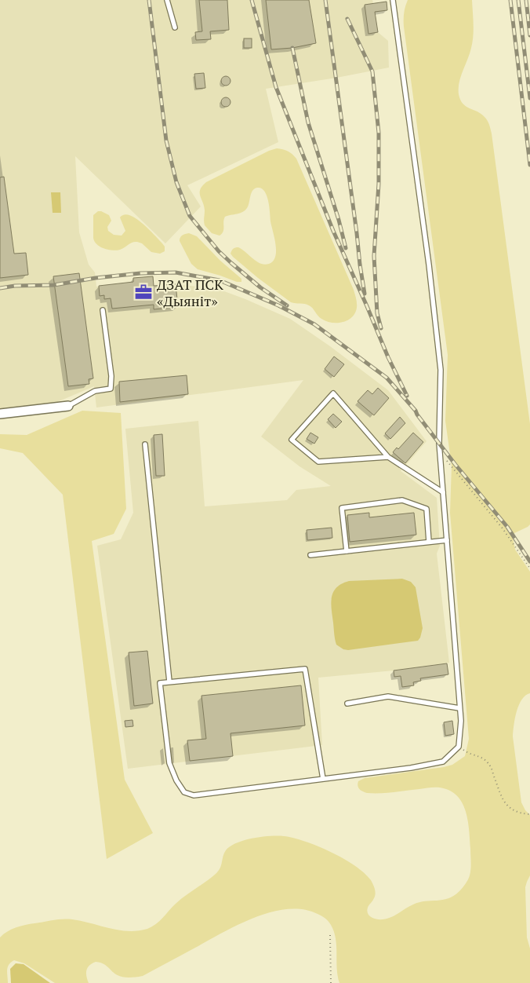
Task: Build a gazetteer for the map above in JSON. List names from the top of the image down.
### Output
{
  "places": {
    "office": ["ДЗАТ ПСК «Дыяніт»"]
  }
}
